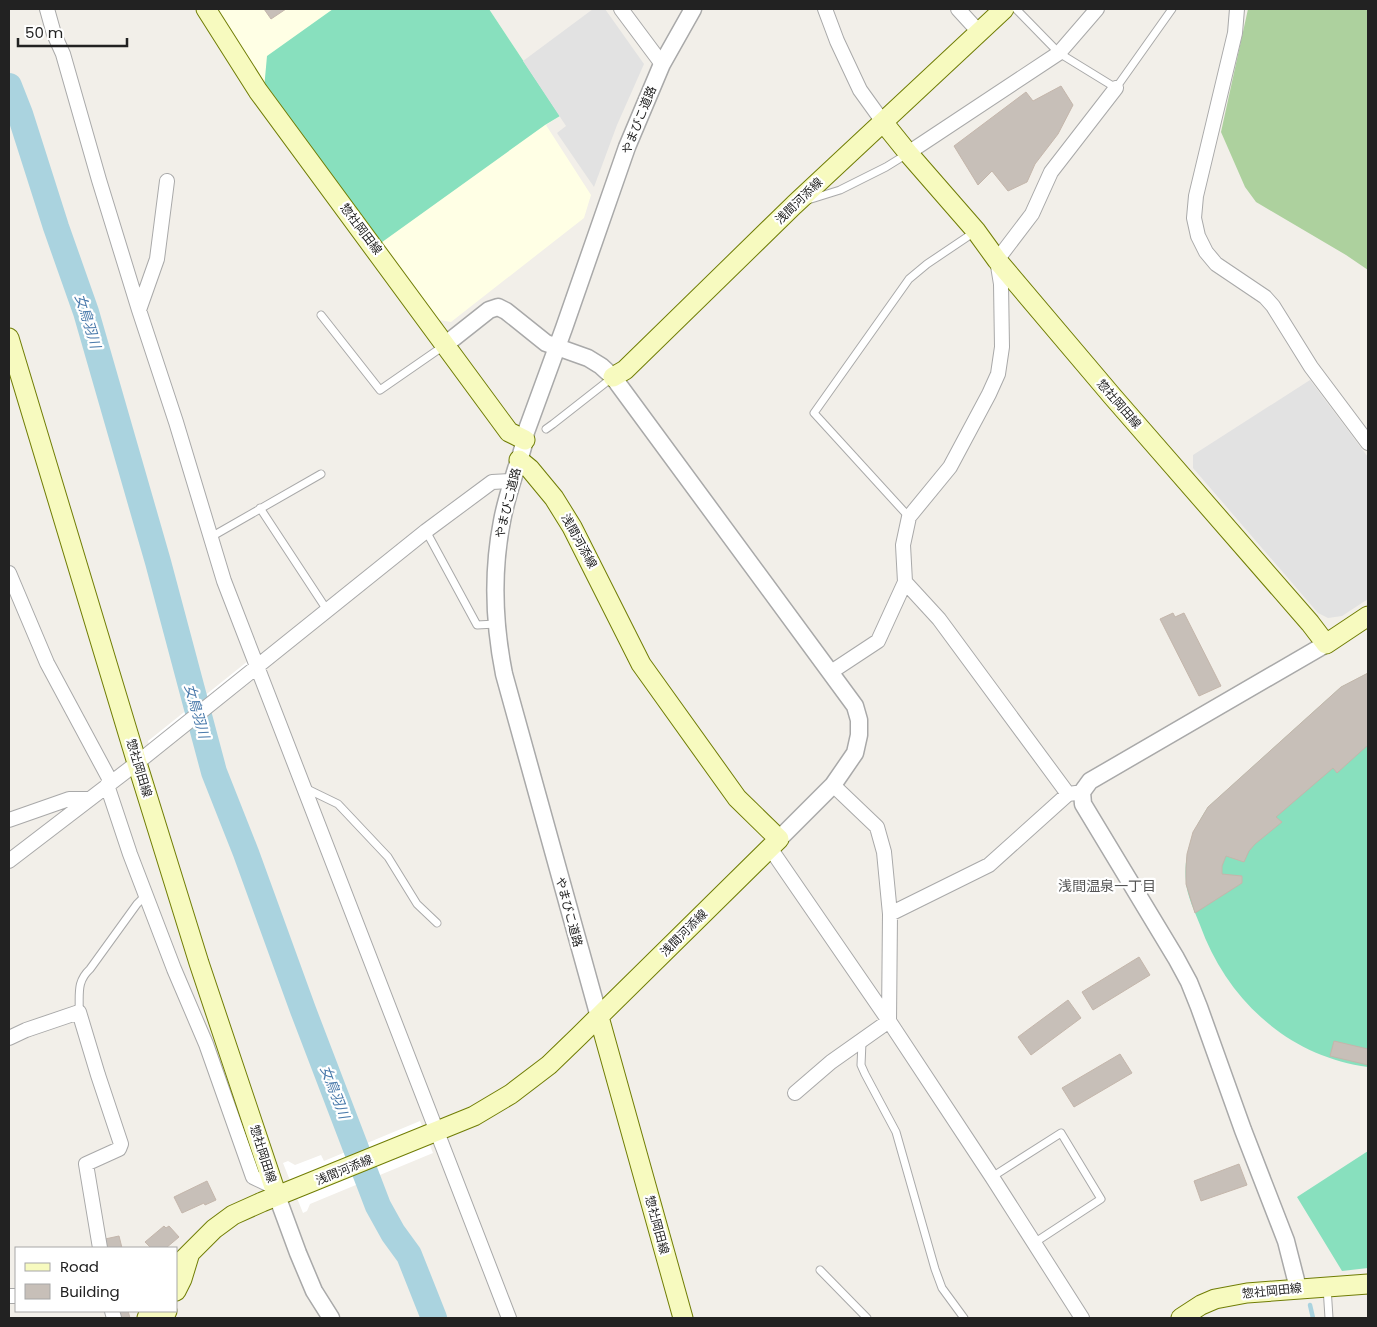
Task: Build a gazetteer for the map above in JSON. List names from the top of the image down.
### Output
{
  "streets": {
    "main road": ["浅間河添線", "惣社岡田線"],
    "street": ["やまびこ道路"]
  },
  "crossings": [
    ["やまびこ道路", "浅間河添線"],
    ["やまびこ道路", "惣社岡田線"],
    ["浅間河添線", "惣社岡田線"]
  ],
  "districts": ["浅間温泉一丁目"],
  "water": ["女鳥羽川"],
  "legend": ["Road", "Building"],
  "scale_bar": "50 m"
}
